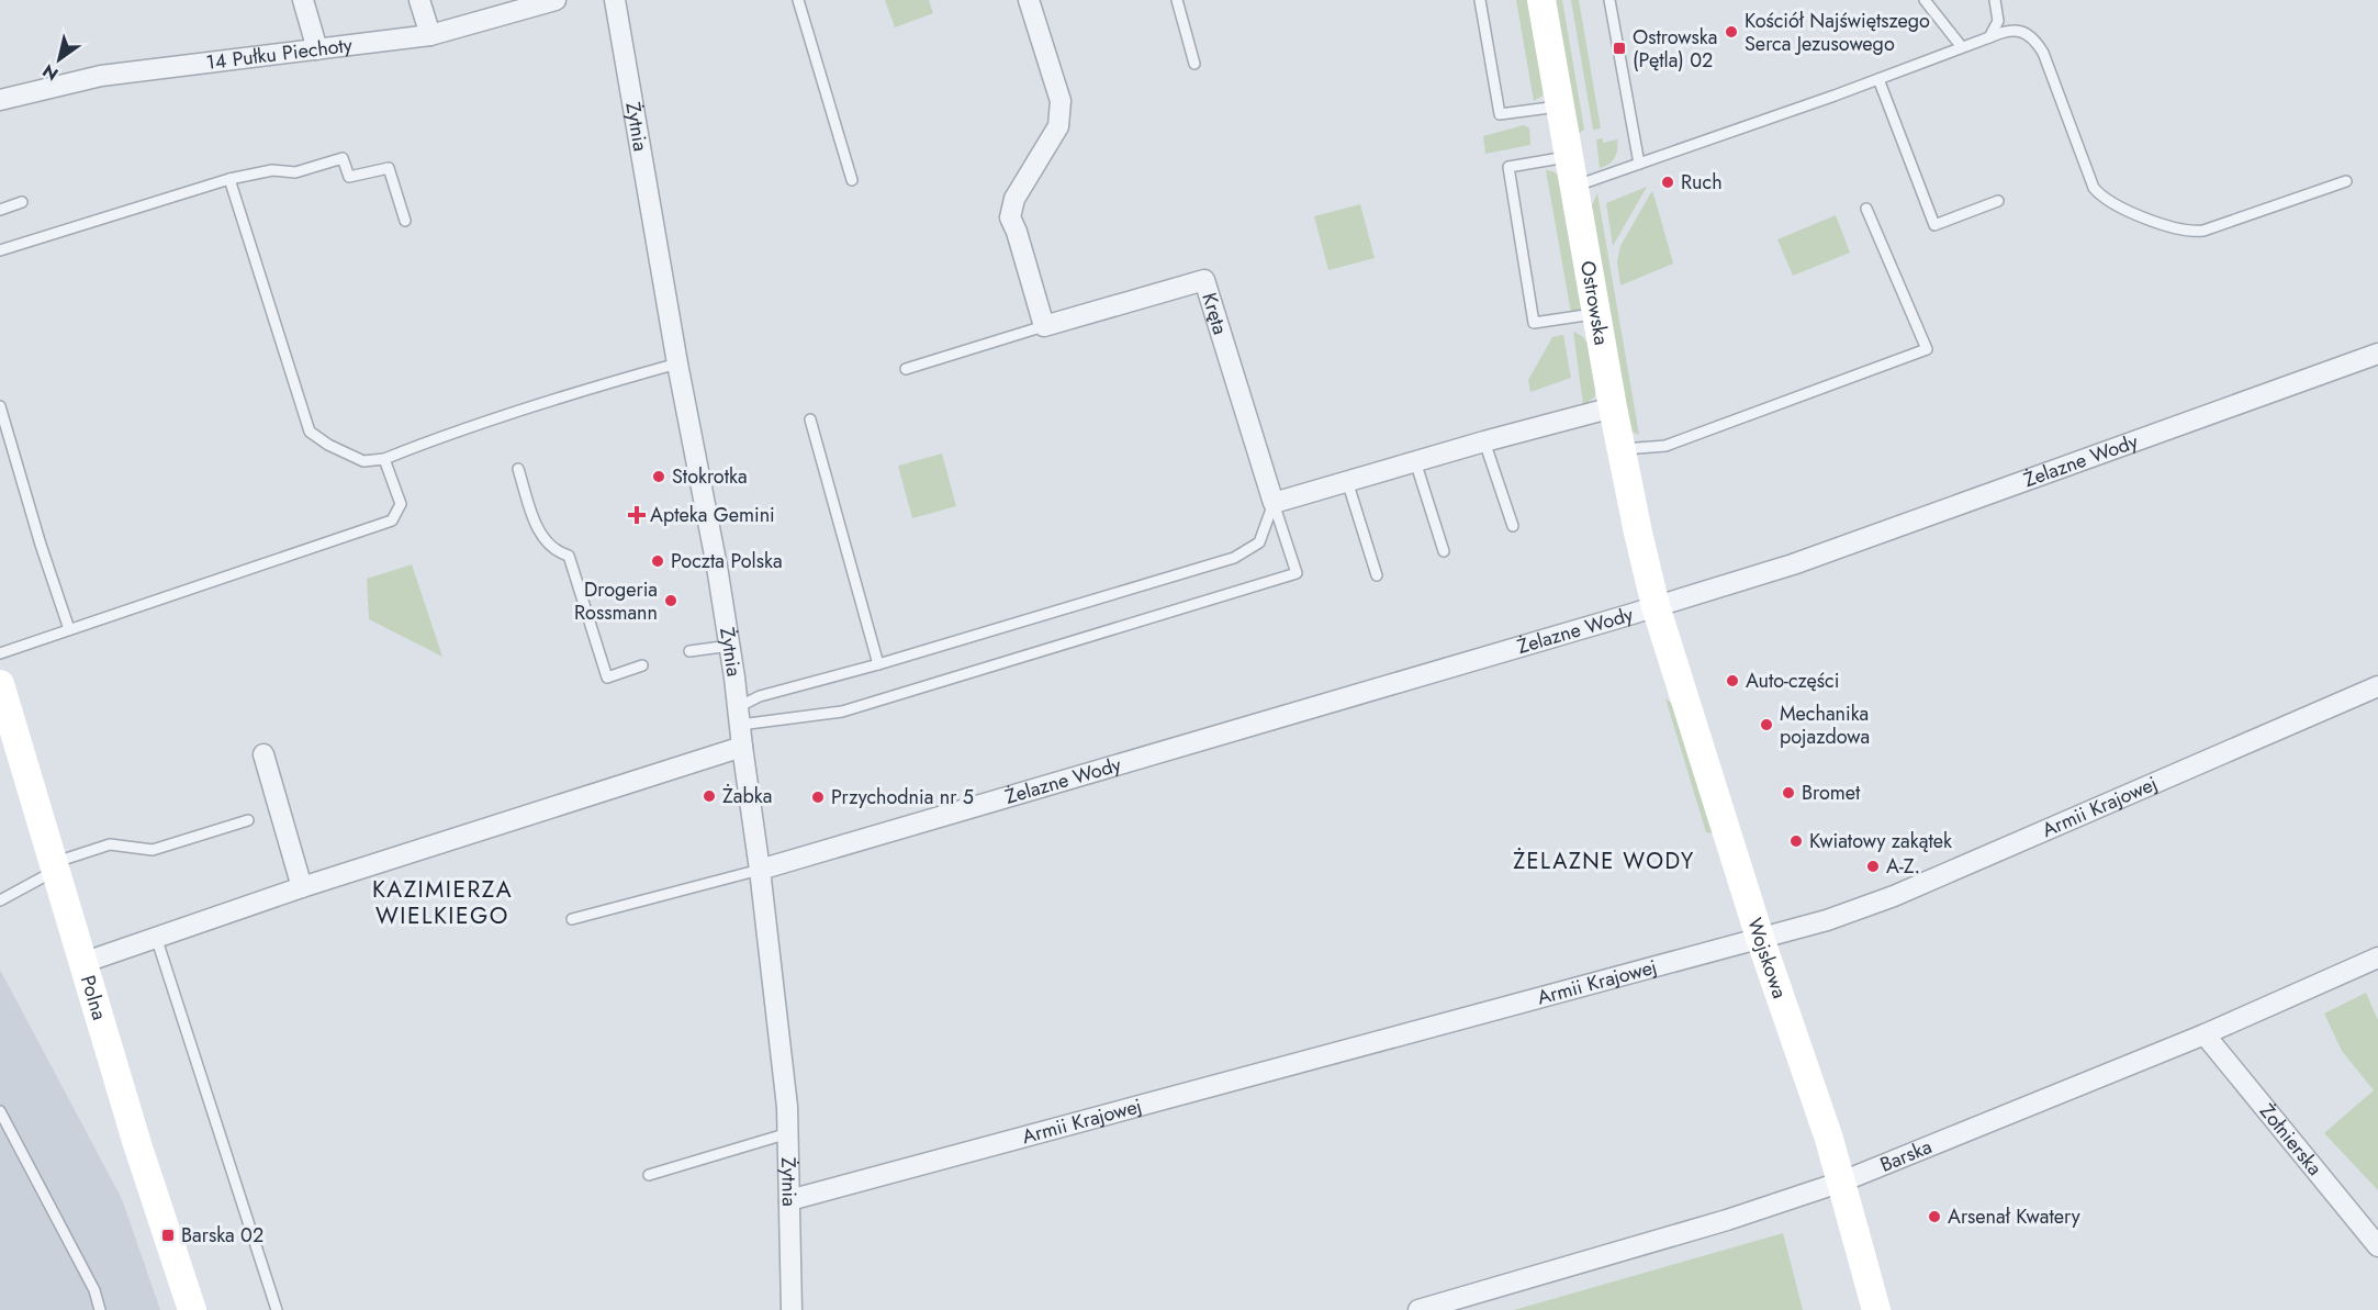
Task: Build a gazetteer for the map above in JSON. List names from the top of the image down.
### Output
{
  "streets": {
    "street": [
      "14 Pułku Piechoty",
      "Żytnia",
      "Ostrowska",
      "Kręta",
      "Żelazne Wody",
      "Armii Krajowej",
      "Wojskowa",
      "Polna",
      "Żołnierska",
      "Barska"
    ]
  },
  "crossings": [
    ["Żytnia", "Żelazne Wody"],
    ["Żytnia", "Armii Krajowej"],
    ["Ostrowska", "Żelazne Wody"],
    ["Ostrowska", "Wojskowa"],
    ["Żelazne Wody", "Wojskowa"],
    ["Armii Krajowej", "Wojskowa"],
    ["Wojskowa", "Barska"],
    ["Żołnierska", "Barska"]
  ],
  "districts": ["ŻELAZNE WODY", "KAZIMIERZA WIELKIEGO"],
  "places": {
    "other": [
      "Kościół Najświętszego Serca Jezusowego",
      "Ruch",
      "Stokrotka",
      "Poczta Polska",
      "Drogeria Rossmann",
      "Auto-części",
      "Mechanika pojazdowa",
      "Bromet",
      "Żabka",
      "Przychodnia nr 5",
      "Kwiatowy zakątek",
      "A-Z.",
      "Arsenał Kwatery"
    ],
    "transit": ["Ostrowska (Pętla) 02", "Barska 02"],
    "health": ["Apteka Gemini"]
  },
  "north": "bottom left"
}
